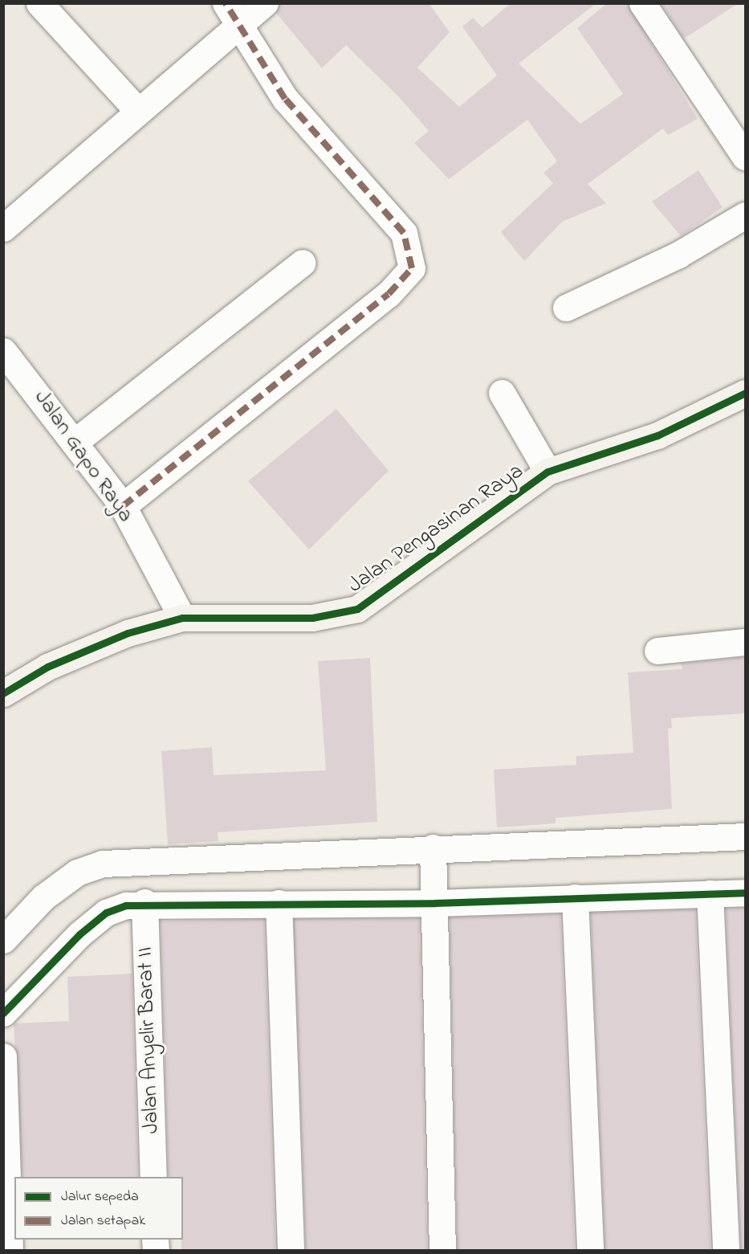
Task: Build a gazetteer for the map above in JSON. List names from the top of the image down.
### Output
{
  "streets": {
    "street": ["Jalan Gapo Raya", "Jalan Pengasinan Raya", "Jalan Anyelir Barat II"]
  },
  "crossings": [
    ["Jalan Gapo Raya", "Jalan Pengasinan Raya"]
  ],
  "legend": ["Jalur sepeda", "Jalan setapak"]
}
